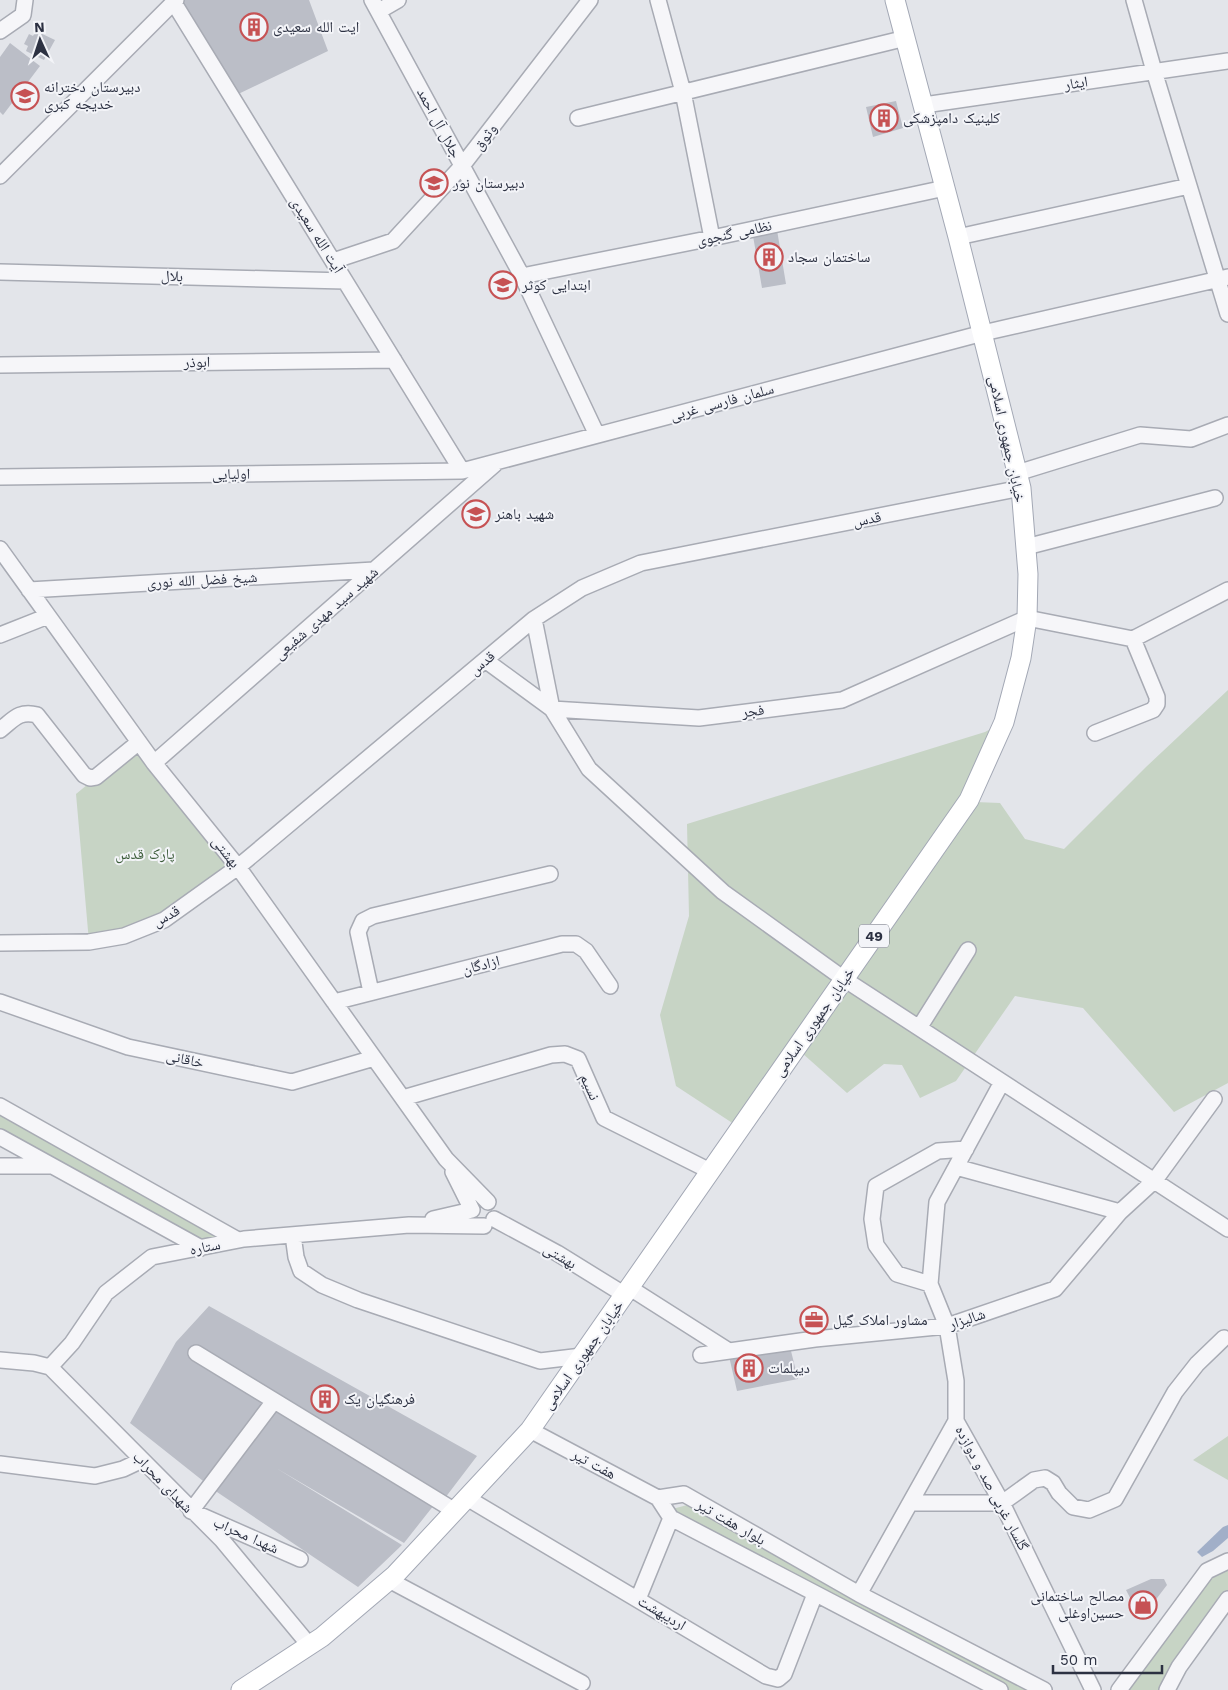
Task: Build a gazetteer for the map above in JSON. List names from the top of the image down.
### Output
{
  "streets": {
    "main road": ["خیابان جمهوری اسلامی", "49"],
    "street": [
      "ایثار",
      "جلال آل احمد",
      "وثوق",
      "نظامی گنجوی",
      "آیت الله سعیدی",
      "بلال",
      "ابوذر",
      "سلمان فارسی غربی",
      "اولیایی",
      "قدس",
      "شیخ فضل الله نوری",
      "شهید سید مهدی شفیعی",
      "فجر",
      "بهشتی",
      "ازادگان",
      "خاقانی",
      "نسیم",
      "ستاره",
      "شالیزار",
      "هفت تیر",
      "شهدای محراب",
      "گلسار غربی صد و دوازده",
      "بلوار هفت تیر",
      "شهدا محراب",
      "اردیبهشت"
    ]
  },
  "crossings": [
    ["ایثار", "خیابان جمهوری اسلامی"],
    ["جلال آل احمد", "وثوق"],
    ["جلال آل احمد", "نظامی گنجوی"],
    ["جلال آل احمد", "سلمان فارسی غربی"],
    ["وثوق", "آیت الله سعیدی"],
    ["نظامی گنجوی", "خیابان جمهوری اسلامی"],
    ["آیت الله سعیدی", "بلال"],
    ["آیت الله سعیدی", "ابوذر"],
    ["آیت الله سعیدی", "سلمان فارسی غربی"],
    ["آیت الله سعیدی", "اولیایی"],
    ["سلمان فارسی غربی", "خیابان جمهوری اسلامی"],
    ["سلمان فارسی غربی", "اولیایی"],
    ["سلمان فارسی غربی", "شهید سید مهدی شفیعی"],
    ["خیابان جمهوری اسلامی", "قدس"],
    ["خیابان جمهوری اسلامی", "فجر"],
    ["خیابان جمهوری اسلامی", "بهشتی"],
    ["خیابان جمهوری اسلامی", "نسیم"],
    ["خیابان جمهوری اسلامی", "هفت تیر"],
    ["خیابان جمهوری اسلامی", "شهدای محراب"],
    ["خیابان جمهوری اسلامی", "اردیبهشت"],
    ["قدس", "بهشتی"],
    ["شیخ فضل الله نوری", "شهید سید مهدی شفیعی"],
    ["شیخ فضل الله نوری", "بهشتی"],
    ["شهید سید مهدی شفیعی", "بهشتی"],
    ["بهشتی", "ازادگان"],
    ["بهشتی", "خاقانی"],
    ["بهشتی", "نسیم"],
    ["ستاره", "شهدای محراب"],
    ["شالیزار", "گلسار غربی صد و دوازده"],
    ["هفت تیر", "بلوار هفت تیر"],
    ["شهدای محراب", "شهدا محراب"],
    ["بلوار هفت تیر", "اردیبهشت"]
  ],
  "parks": ["پارک قدس"],
  "places": {
    "building": [
      "ایت الله سعیدی",
      "کلینیک دامپزشکی",
      "ساختمان سجاد",
      "دیپلمات",
      "فرهنگیان یک"
    ],
    "school or university": [
      "دبیرستان دخترانه خدیجه کبری",
      "دبیرستان نور",
      "ابتدایی کوثر",
      "شهید باهنر"
    ],
    "office": ["مشاور املاک گیل"],
    "shop": ["مصالح ساختمانی حسین‌اوغلی"]
  },
  "scale_bar": "50 m",
  "north": "top"
}
